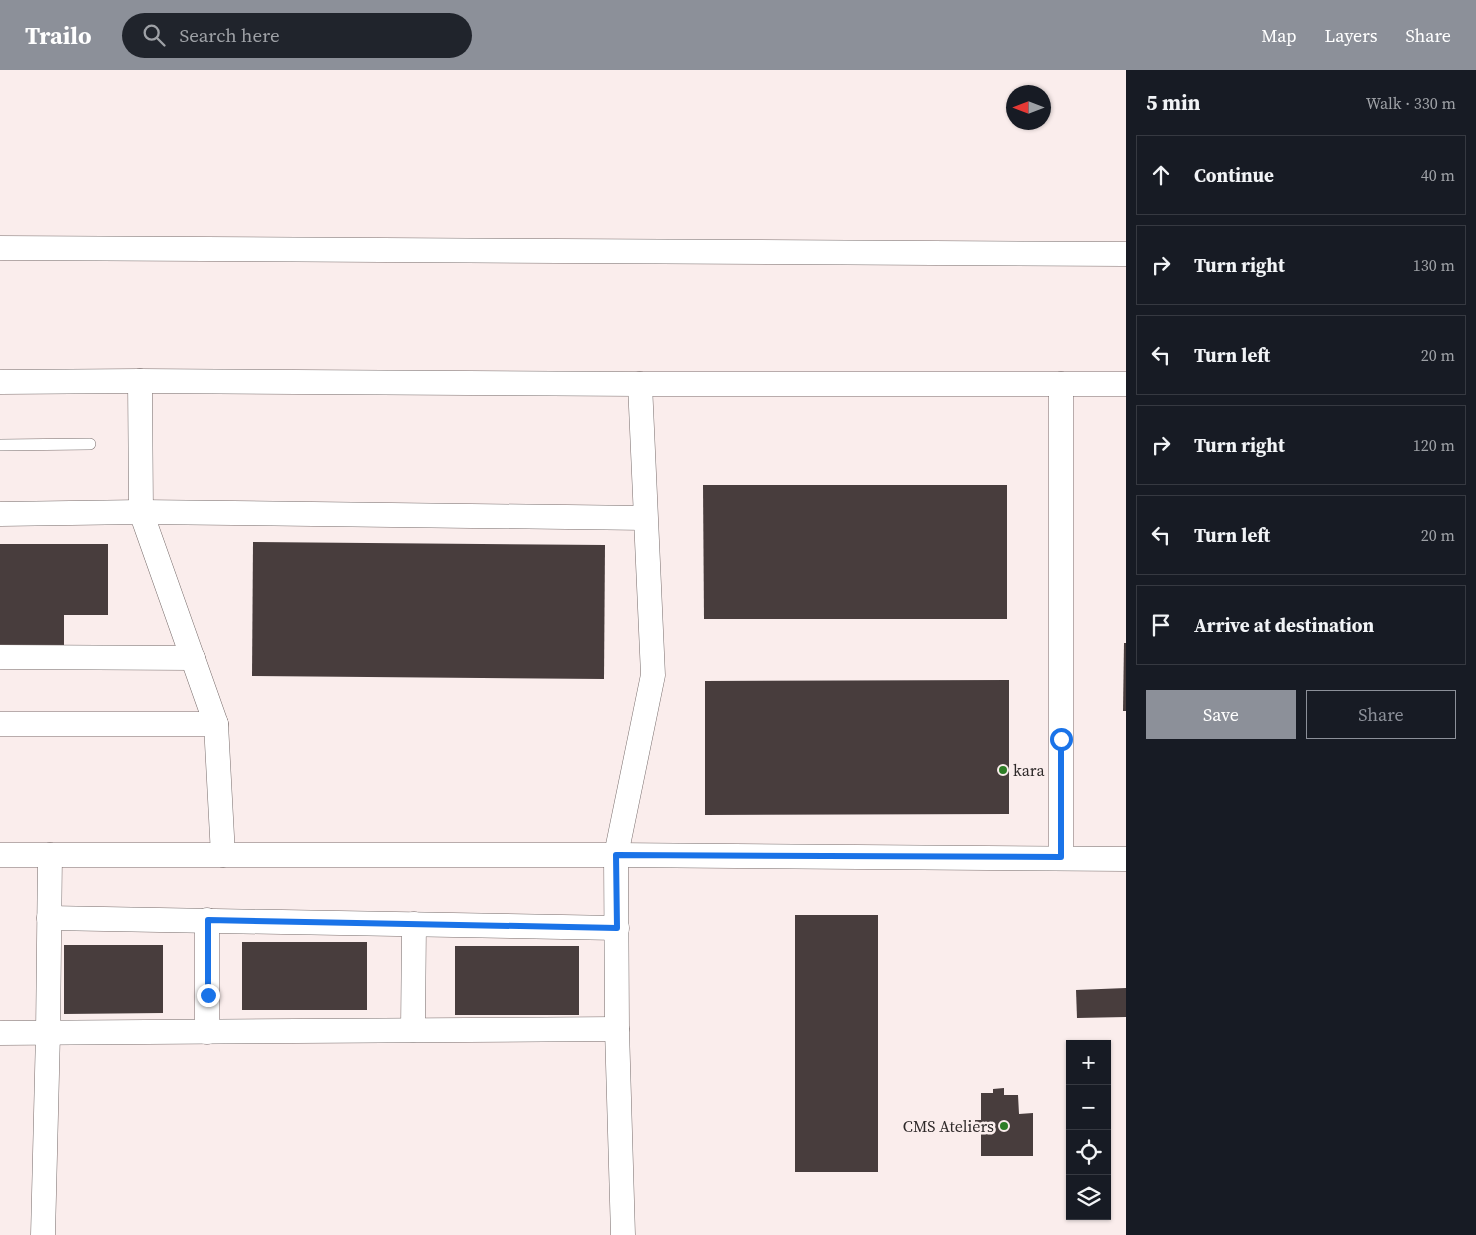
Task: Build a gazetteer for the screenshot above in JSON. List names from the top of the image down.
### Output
{
  "places": ["kara", "CMS Ateliers"],
  "north": "left",
  "page": {
    "header": "Trailo",
    "search": "Search here",
    "nav": ["Map", "Layers", "Share"],
    "heading": ["5 min", "Walk · 330 m"],
    "list": [
      ["Continue", "40 m"],
      ["Turn right", "130 m"],
      ["Turn left", "20 m"],
      ["Turn right", "120 m"],
      ["Turn left", "20 m"],
      "Arrive at destination"
    ],
    "buttons": ["Save", "Share"],
    "map_buttons": ["+", "−"]
  }
}
